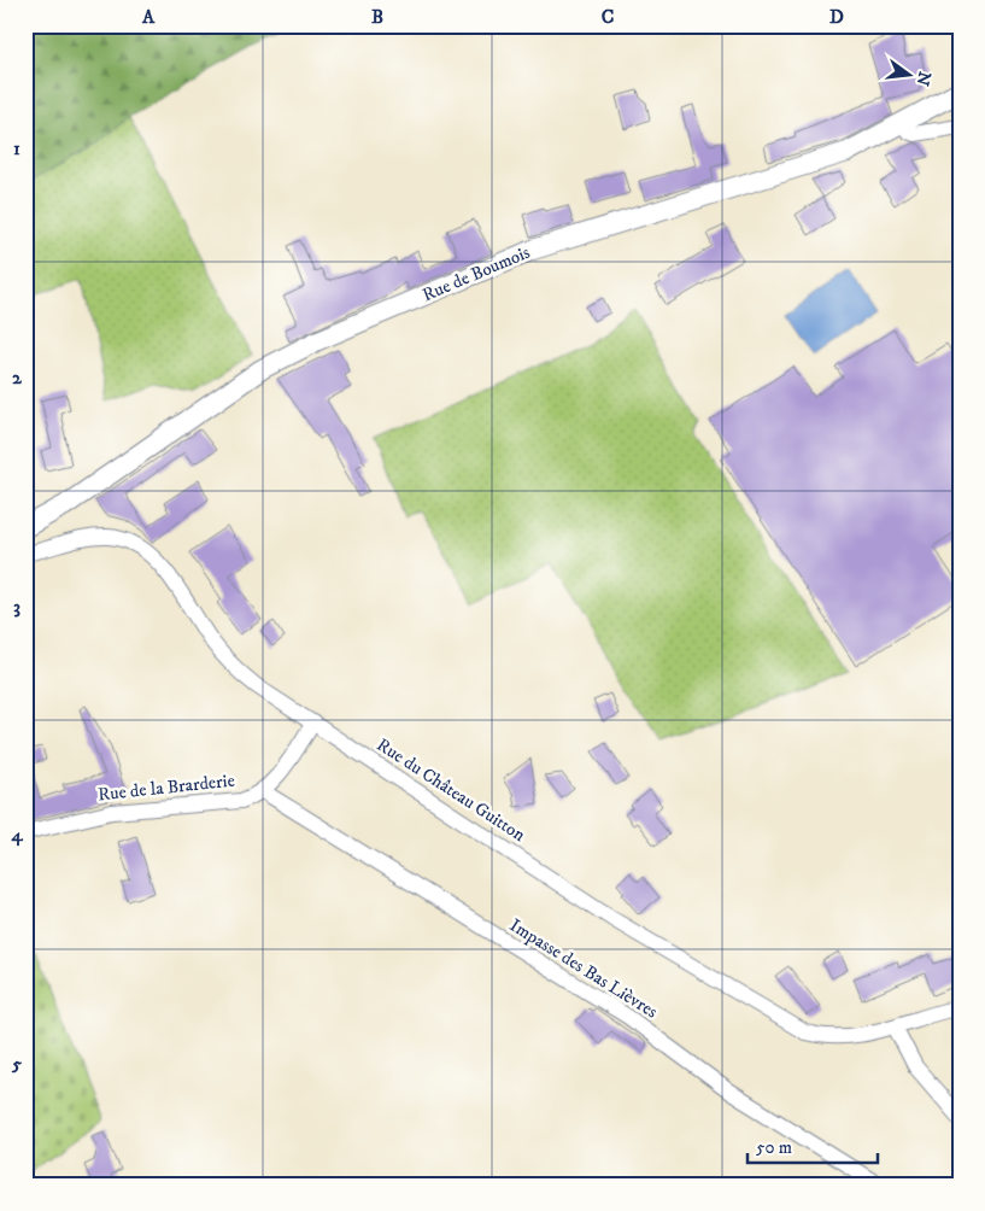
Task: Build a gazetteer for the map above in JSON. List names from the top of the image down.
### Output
{
  "streets": {
    "street": [
      "Rue de Boumois",
      "Rue de la Brarderie",
      "Rue du Château Guitton",
      "Impasse des Bas Lièvres"
    ]
  },
  "crossings": [
    ["Rue de la Brarderie", "Rue du Château Guitton"],
    ["Rue de la Brarderie", "Impasse des Bas Lièvres"]
  ],
  "scale_bar": "50 m",
  "north": "right",
  "grid": {
    "columns": [
      "A",
      "B",
      "C",
      "D"
    ],
    "rows": [
      "1",
      "2",
      "3",
      "4",
      "5"
    ]
  }
}
